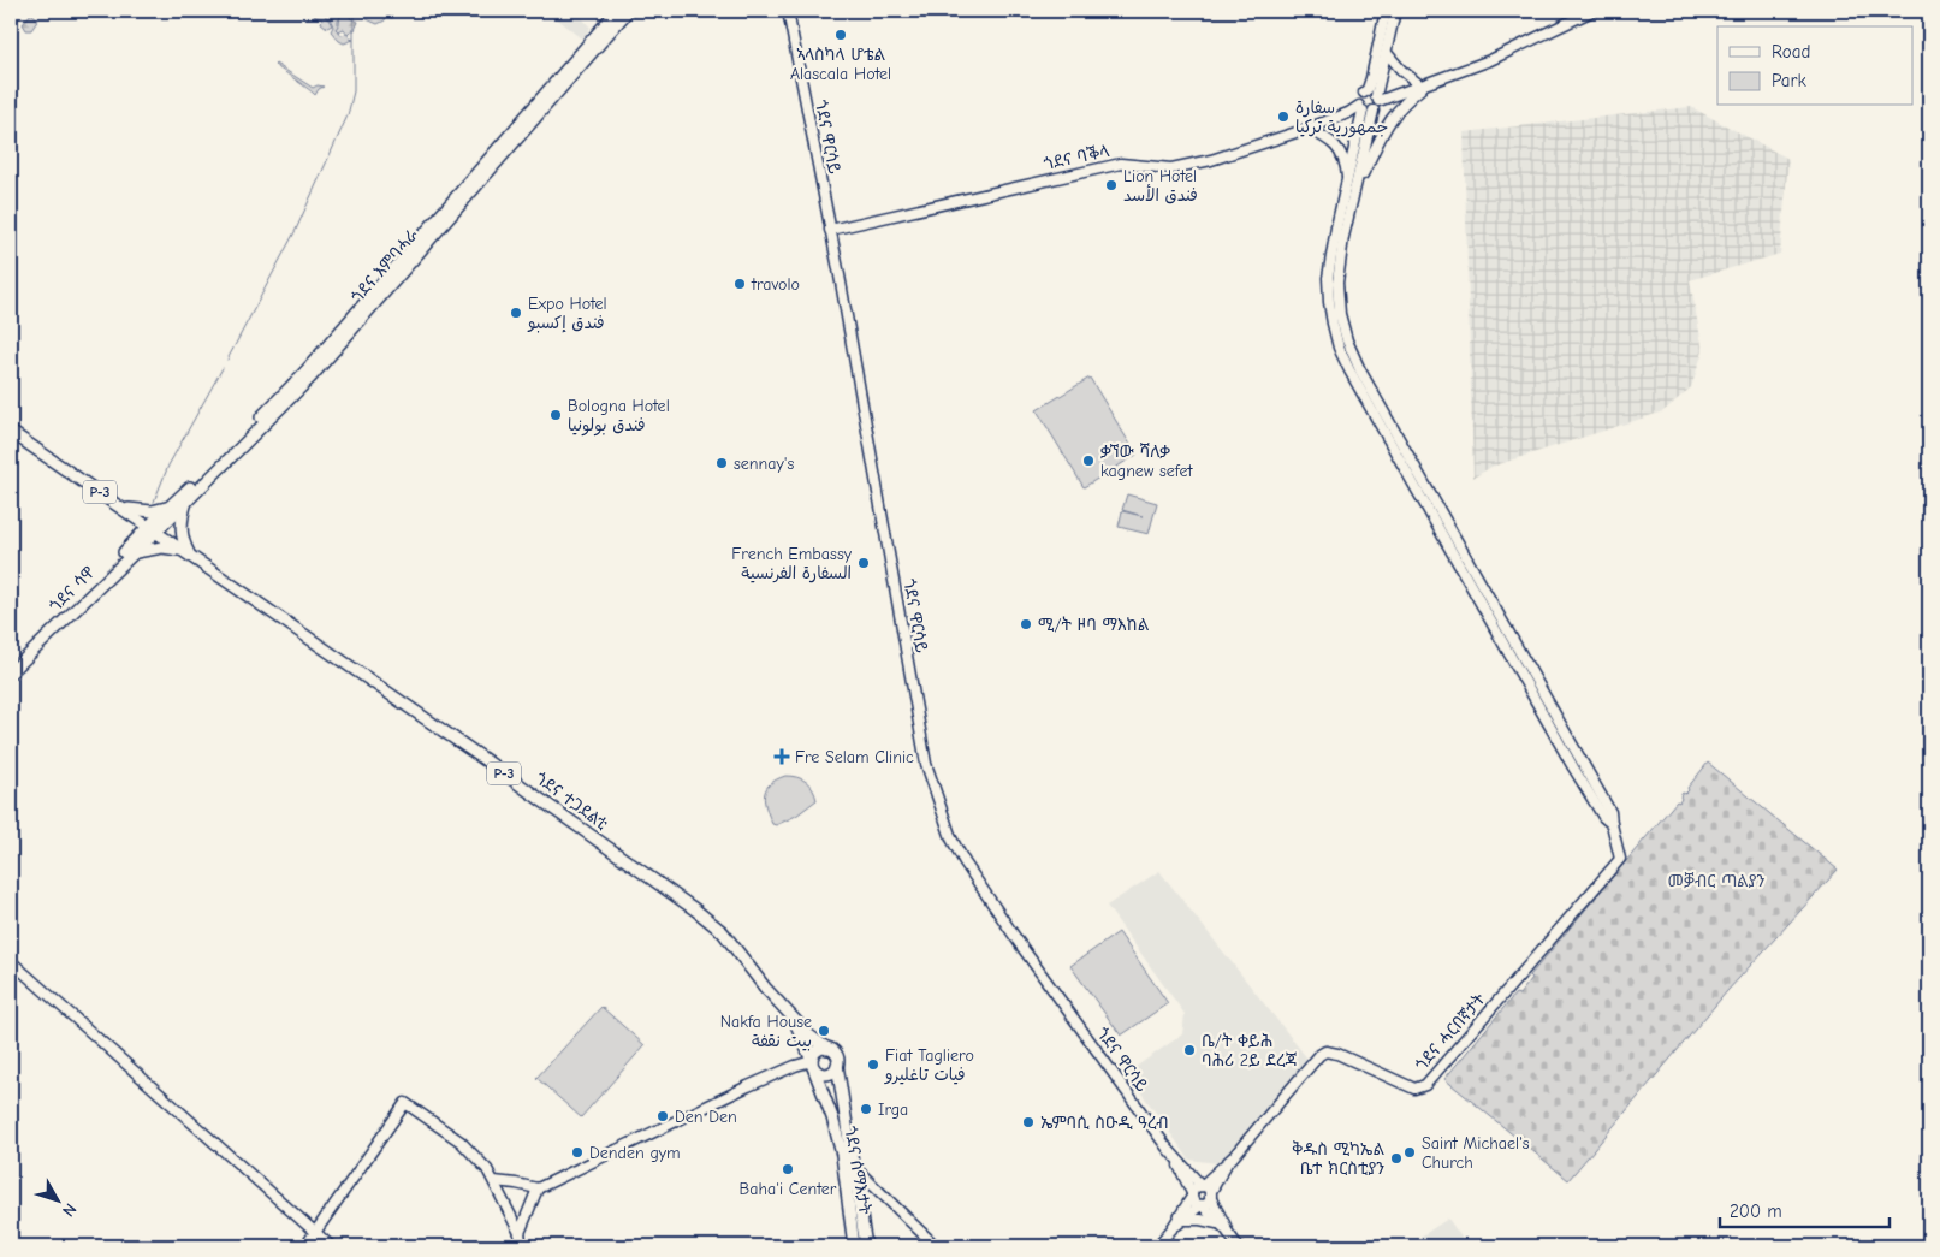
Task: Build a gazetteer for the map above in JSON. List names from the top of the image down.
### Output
{
  "streets": {
    "main road": [
      "ጎደና ዋርሳይ",
      "ጎደና ባቕላ",
      "ጎደና እምባሓራ",
      "P-3",
      "ጎደና ሳዋ",
      "ጎደና ተጋደልቲ",
      "ጎደና ሓርበኛታት",
      "ጎደና ሰማእታት"
    ]
  },
  "crossings": [
    ["ጎደና ዋርሳይ", "ጎደና ባቕላ"],
    ["ጎደና እምባሓራ", "P-3"],
    ["ጎደና እምባሓራ", "ጎደና ሳዋ"],
    ["P-3", "ጎደና ሳዋ"],
    ["P-3", "ጎደና ተጋደልቲ"],
    ["ጎደና ተጋደልቲ", "ጎደና ሰማእታት"]
  ],
  "parks": ["መቓብር ጣልያን"],
  "places": {
    "other": [
      "ኣላስካላ ሆቴል Alascala Hotel",
      "سفارة جمهورية تركيا",
      "Lion Hotel فندق الأسد",
      "travolo",
      "Expo Hotel فندق إكسبو",
      "Bologna Hotel فندق بولونيا",
      "ቃኘው ሻለቃ kagnew sefet",
      "sennay's",
      "French Embassy السفارة الفرنسية",
      "ሚ/ት ዞባ ማእከል",
      "Nakfa House بيت نقفة",
      "ቤ/ት ቀይሕ ባሕሪ 2ይ ደረጃ",
      "Fiat Tagliero فيات تاغليرو",
      "Irga",
      "Den Den",
      "ኤምባሲ ስዑዲ ዓረብ",
      "Denden gym",
      "Saint Michael's Church",
      "ቅዱስ ሚካኤል ቤተ ክርስቲያን",
      "Baha'i Center"
    ],
    "health": ["Fre Selam Clinic"]
  },
  "legend": ["Road", "Park"],
  "scale_bar": "200 m",
  "north": "bottom right"
}
